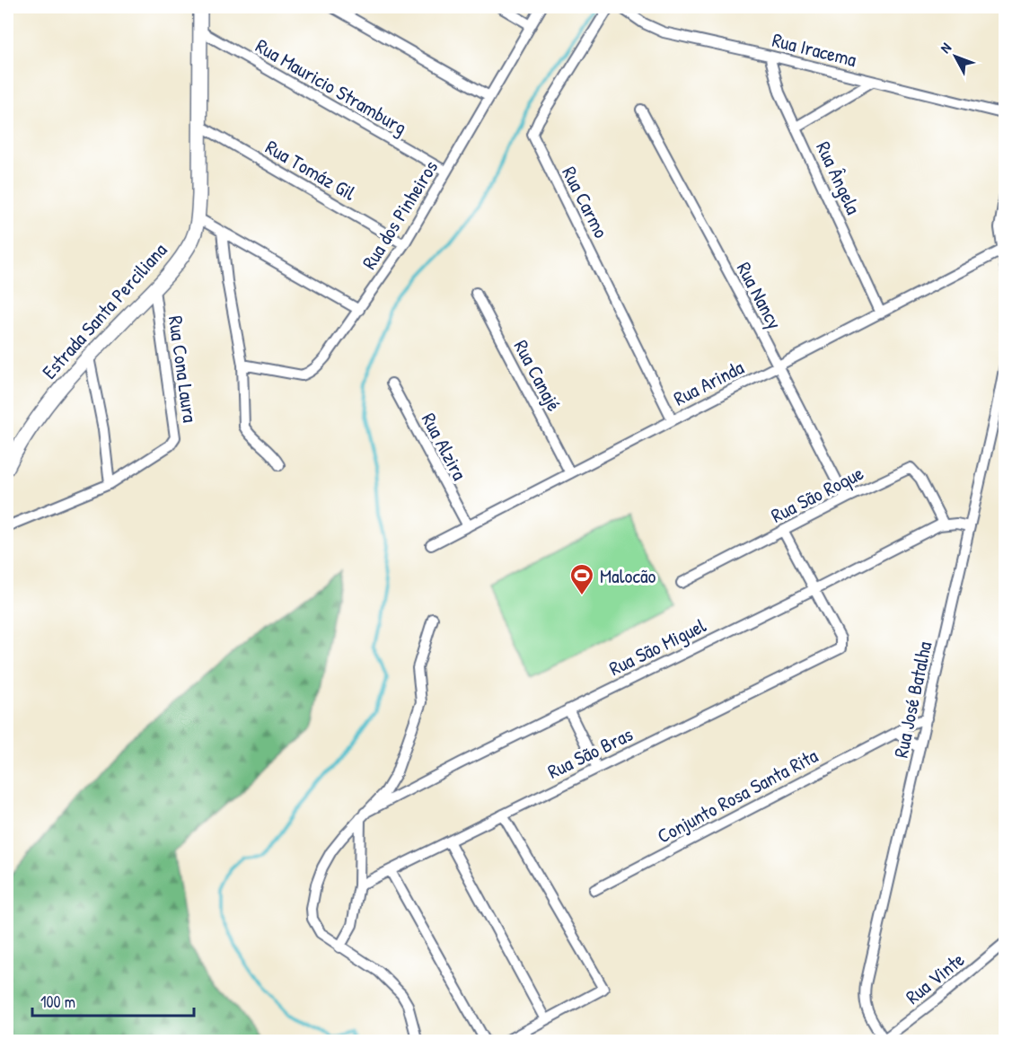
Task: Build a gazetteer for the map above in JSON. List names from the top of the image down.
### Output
{
  "streets": {
    "street": [
      "Rua Iracema",
      "Rua Mauricio Stramburg",
      "Rua Tomáz Gil",
      "Rua Ângela",
      "Rua Carmo",
      "Rua dos Pinheiros",
      "Rua Nancy",
      "Estrada Santa Perciliana",
      "Rua Cona Laura",
      "Rua Canajé",
      "Rua Arinda",
      "Rua Alzira",
      "Rua São Roque",
      "Rua São Miguel",
      "Rua José Batalha",
      "Rua São Bras",
      "Conjunto Rosa Santa Rita",
      "Rua Vinte"
    ]
  },
  "crossings": [
    ["Rua Iracema", "Rua Ângela"],
    ["Rua Mauricio Stramburg", "Rua dos Pinheiros"],
    ["Rua Mauricio Stramburg", "Estrada Santa Perciliana"],
    ["Rua Tomáz Gil", "Rua dos Pinheiros"],
    ["Rua Tomáz Gil", "Estrada Santa Perciliana"],
    ["Rua Ângela", "Rua Arinda"],
    ["Rua Carmo", "Rua Arinda"],
    ["Rua Nancy", "Rua Arinda"],
    ["Rua Nancy", "Rua São Roque"],
    ["Estrada Santa Perciliana", "Rua Cona Laura"],
    ["Rua Canajé", "Rua Arinda"],
    ["Rua Arinda", "Rua Alzira"],
    ["Rua São Roque", "Rua São Miguel"],
    ["Rua São Miguel", "Rua São Bras"],
    ["Rua José Batalha", "Conjunto Rosa Santa Rita"],
    ["Rua José Batalha", "Rua Vinte"]
  ],
  "places": {
    "sports": ["Malocão"]
  },
  "scale_bar": "100 m",
  "north": "top left"
}
